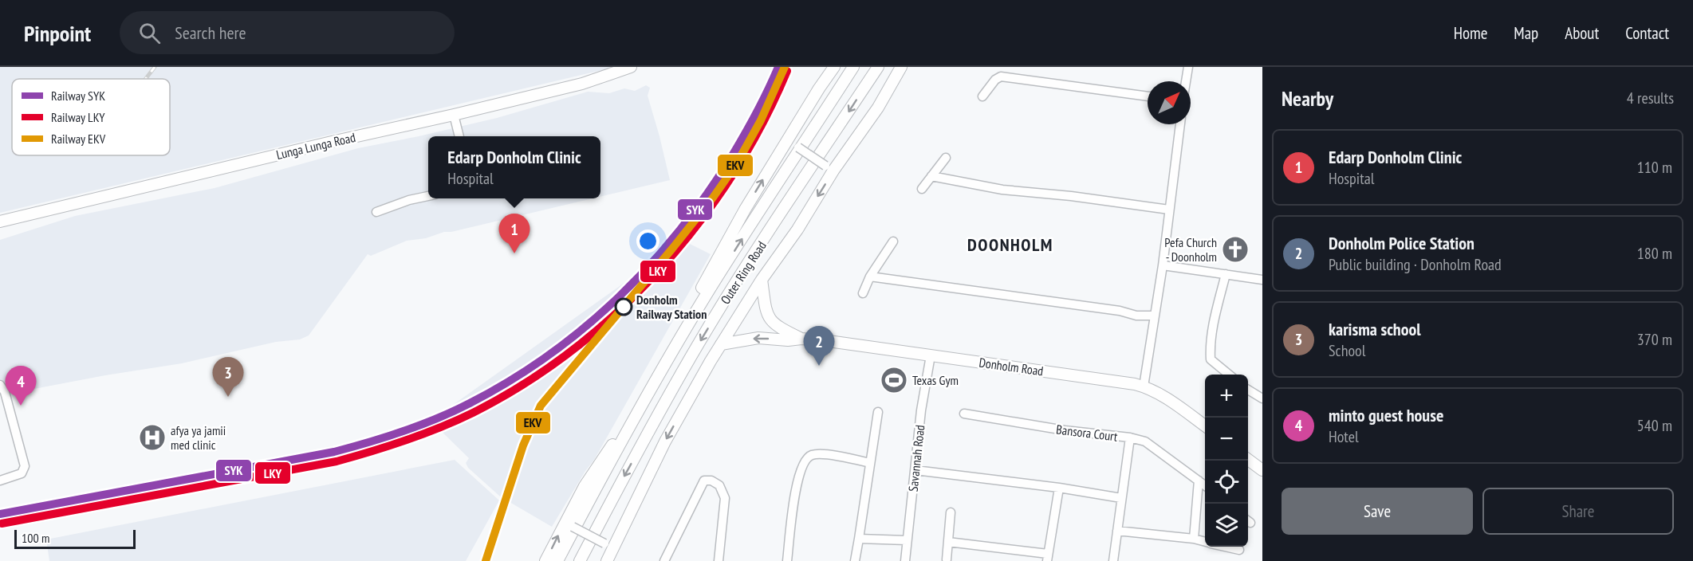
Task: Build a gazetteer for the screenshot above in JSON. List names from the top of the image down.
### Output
{
  "streets": {
    "main road": ["Lunga Lunga Road", "Outer Ring Road", "Donholm Road"],
    "street": ["Bansora Court", "Savannah Road"]
  },
  "crossings": [
    ["Donholm Road", "Savannah Road"]
  ],
  "districts": ["DOONHOLM"],
  "places": {
    "church": ["Pefa Church - Doonholm"],
    "other": ["Donholm Railway Station"],
    "sports": ["Texas Gym"],
    "hospital": ["afya ya jamii med clinic"]
  },
  "lines": ["rail line SYK", "rail line EKV", "rail line LKY"],
  "legend": ["Railway SYK", "Railway LKY", "Railway EKV"],
  "scale_bar": "100 m",
  "north": "top right",
  "page": {
    "header": "Pinpoint",
    "search": "Search here",
    "nav": [
      "Home",
      "Map",
      "About",
      "Contact"
    ],
    "heading": ["Nearby", "4 results"],
    "list": [
      {
        "mark": "1",
        "name": "Edarp Donholm Clinic",
        "note": "Hospital",
        "value": "110 m"
      },
      {
        "mark": "2",
        "name": "Donholm Police Station",
        "note": "Public building · Donholm Road",
        "value": "180 m"
      },
      {
        "mark": "3",
        "name": "karisma school",
        "note": "School",
        "value": "370 m"
      },
      {
        "mark": "4",
        "name": "minto guest house",
        "note": "Hotel",
        "value": "540 m"
      }
    ],
    "popup": ["Edarp Donholm Clinic", "Hospital"],
    "pins": [
      "1",
      "2",
      "3",
      "4"
    ],
    "map_buttons": ["+", "−"],
    "buttons": ["Save", "Share"],
    "scale": "100 m"
  }
}
